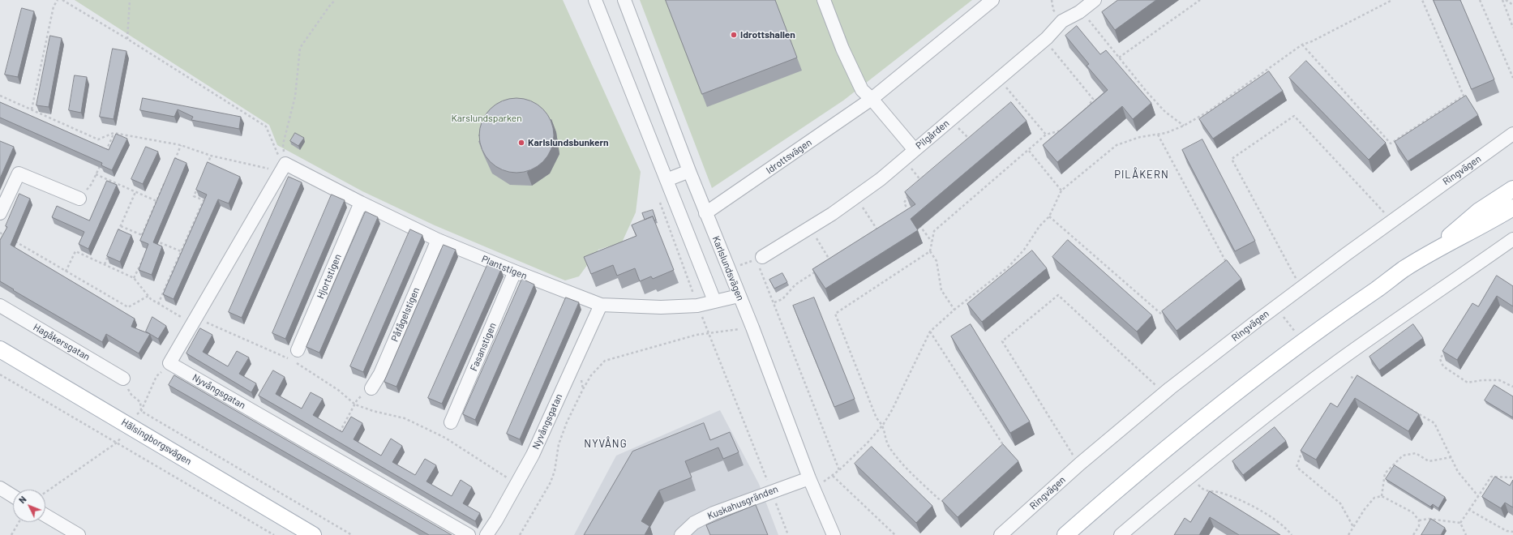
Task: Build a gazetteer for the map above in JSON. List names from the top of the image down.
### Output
{
  "streets": {
    "main road": ["Hälsingborgsvägen"],
    "street": [
      "Pilgården",
      "Idrottsvägen",
      "Ringvägen",
      "Plantstigen",
      "Karlslundsvägen",
      "Hjortstigen",
      "Påfågelstigen",
      "Hagåkersgatan",
      "Fasanstigen",
      "Nyvångsgatan",
      "Kuskahusgränden"
    ]
  },
  "crossings": [
    ["Idrottsvägen", "Karlslundsvägen"],
    ["Plantstigen", "Karlslundsvägen"],
    ["Plantstigen", "Hjortstigen"],
    ["Plantstigen", "Påfågelstigen"],
    ["Plantstigen", "Fasanstigen"],
    ["Plantstigen", "Nyvångsgatan"],
    ["Karlslundsvägen", "Kuskahusgränden"]
  ],
  "districts": ["PILÅKERN", "NYVÅNG"],
  "parks": ["Karslundsparken"],
  "places": ["Idrottshallen", "Karlslundsbunkern"],
  "north": "top left"
}
